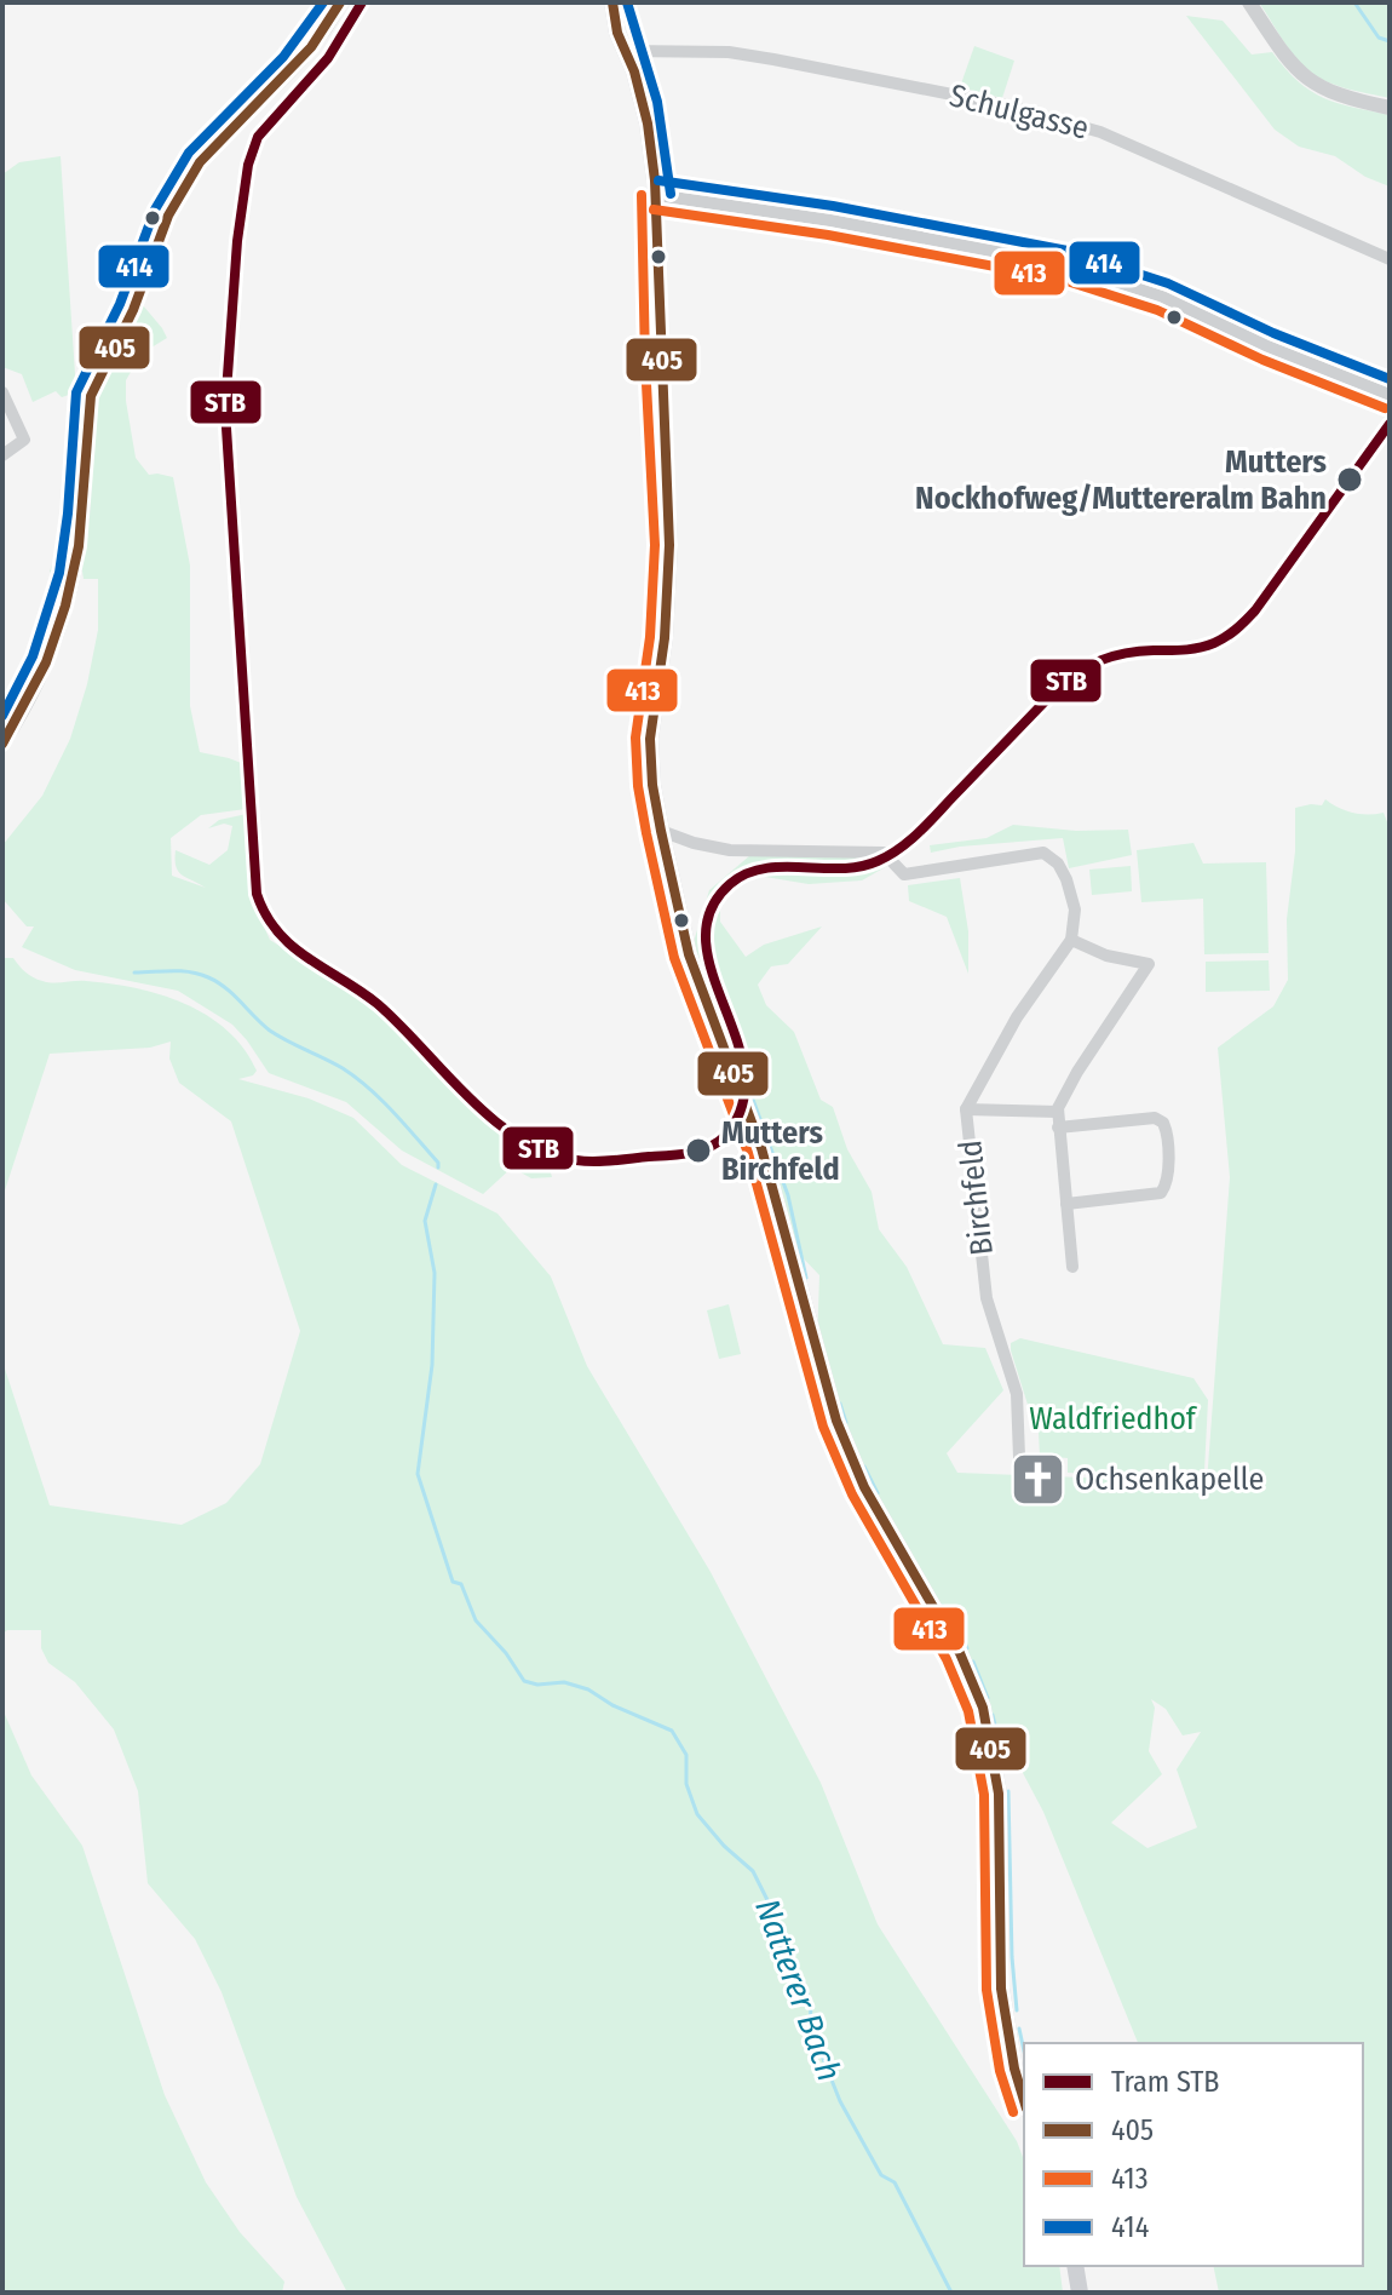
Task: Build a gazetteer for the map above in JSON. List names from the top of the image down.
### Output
{
  "streets": {
    "street": ["Schulgasse", "Birchfeld"]
  },
  "water": ["Natterer Bach"],
  "parks": ["Waldfriedhof"],
  "places": {
    "other": ["Mutters Nockhofweg/Muttereralm Bahn", "Mutters Birchfeld"],
    "church": ["Ochsenkapelle"]
  },
  "lines": [
    "tram line STB",
    "transit line 405",
    "transit line 414",
    "transit line 413"
  ],
  "legend": [
    "Tram STB",
    "405",
    "413",
    "414"
  ]
}
